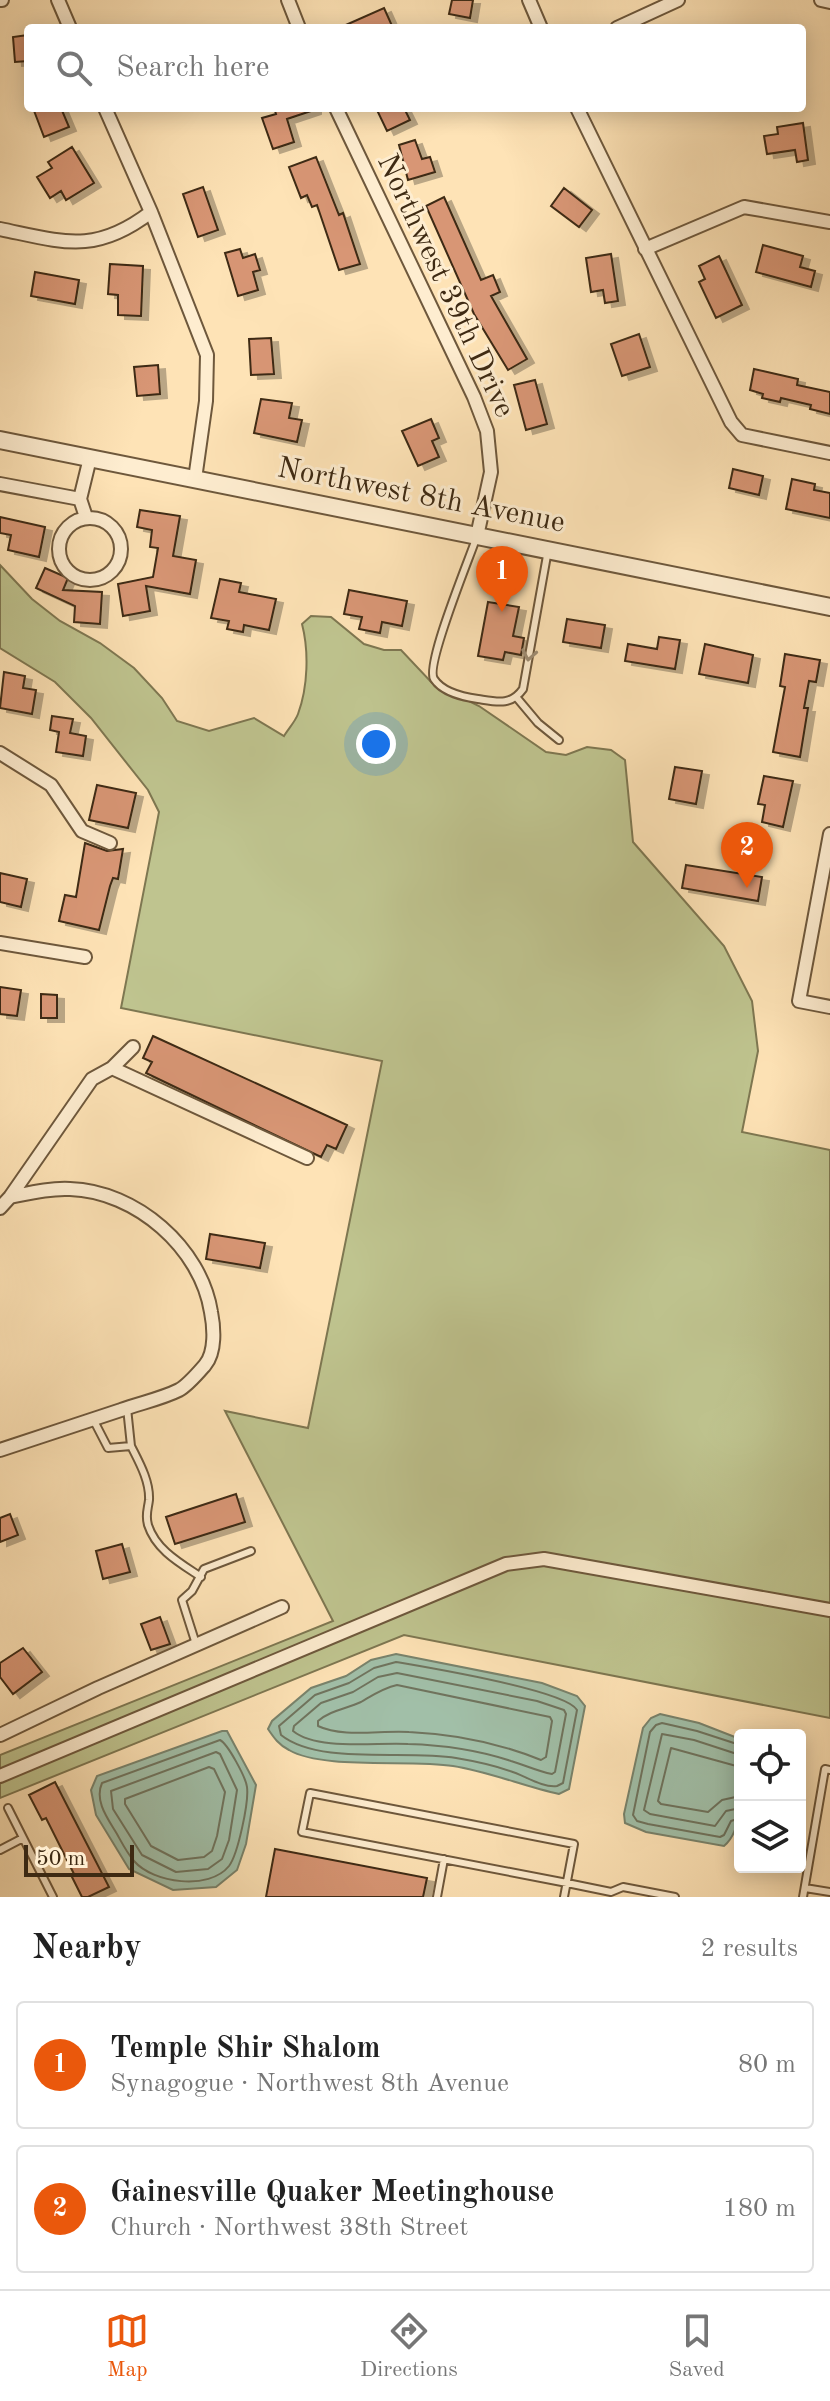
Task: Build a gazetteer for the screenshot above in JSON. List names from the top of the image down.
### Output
{
  "streets": {
    "street": ["Northwest 39th Drive", "Northwest 8th Avenue"]
  },
  "crossings": [
    ["Northwest 39th Drive", "Northwest 8th Avenue"]
  ],
  "scale_bar": "50 m",
  "page": {
    "search": "Search here",
    "pins": ["1", "2"],
    "scale": "50 m",
    "heading": ["Nearby", "2 results"],
    "list": [
      {
        "mark": "1",
        "name": "Temple Shir Shalom",
        "note": "Synagogue · Northwest 8th Avenue",
        "value": "80 m"
      },
      {
        "mark": "2",
        "name": "Gainesville Quaker Meetinghouse",
        "note": "Church · Northwest 38th Street",
        "value": "180 m"
      }
    ],
    "nav": ["Map", "Directions", "Saved"]
  }
}
